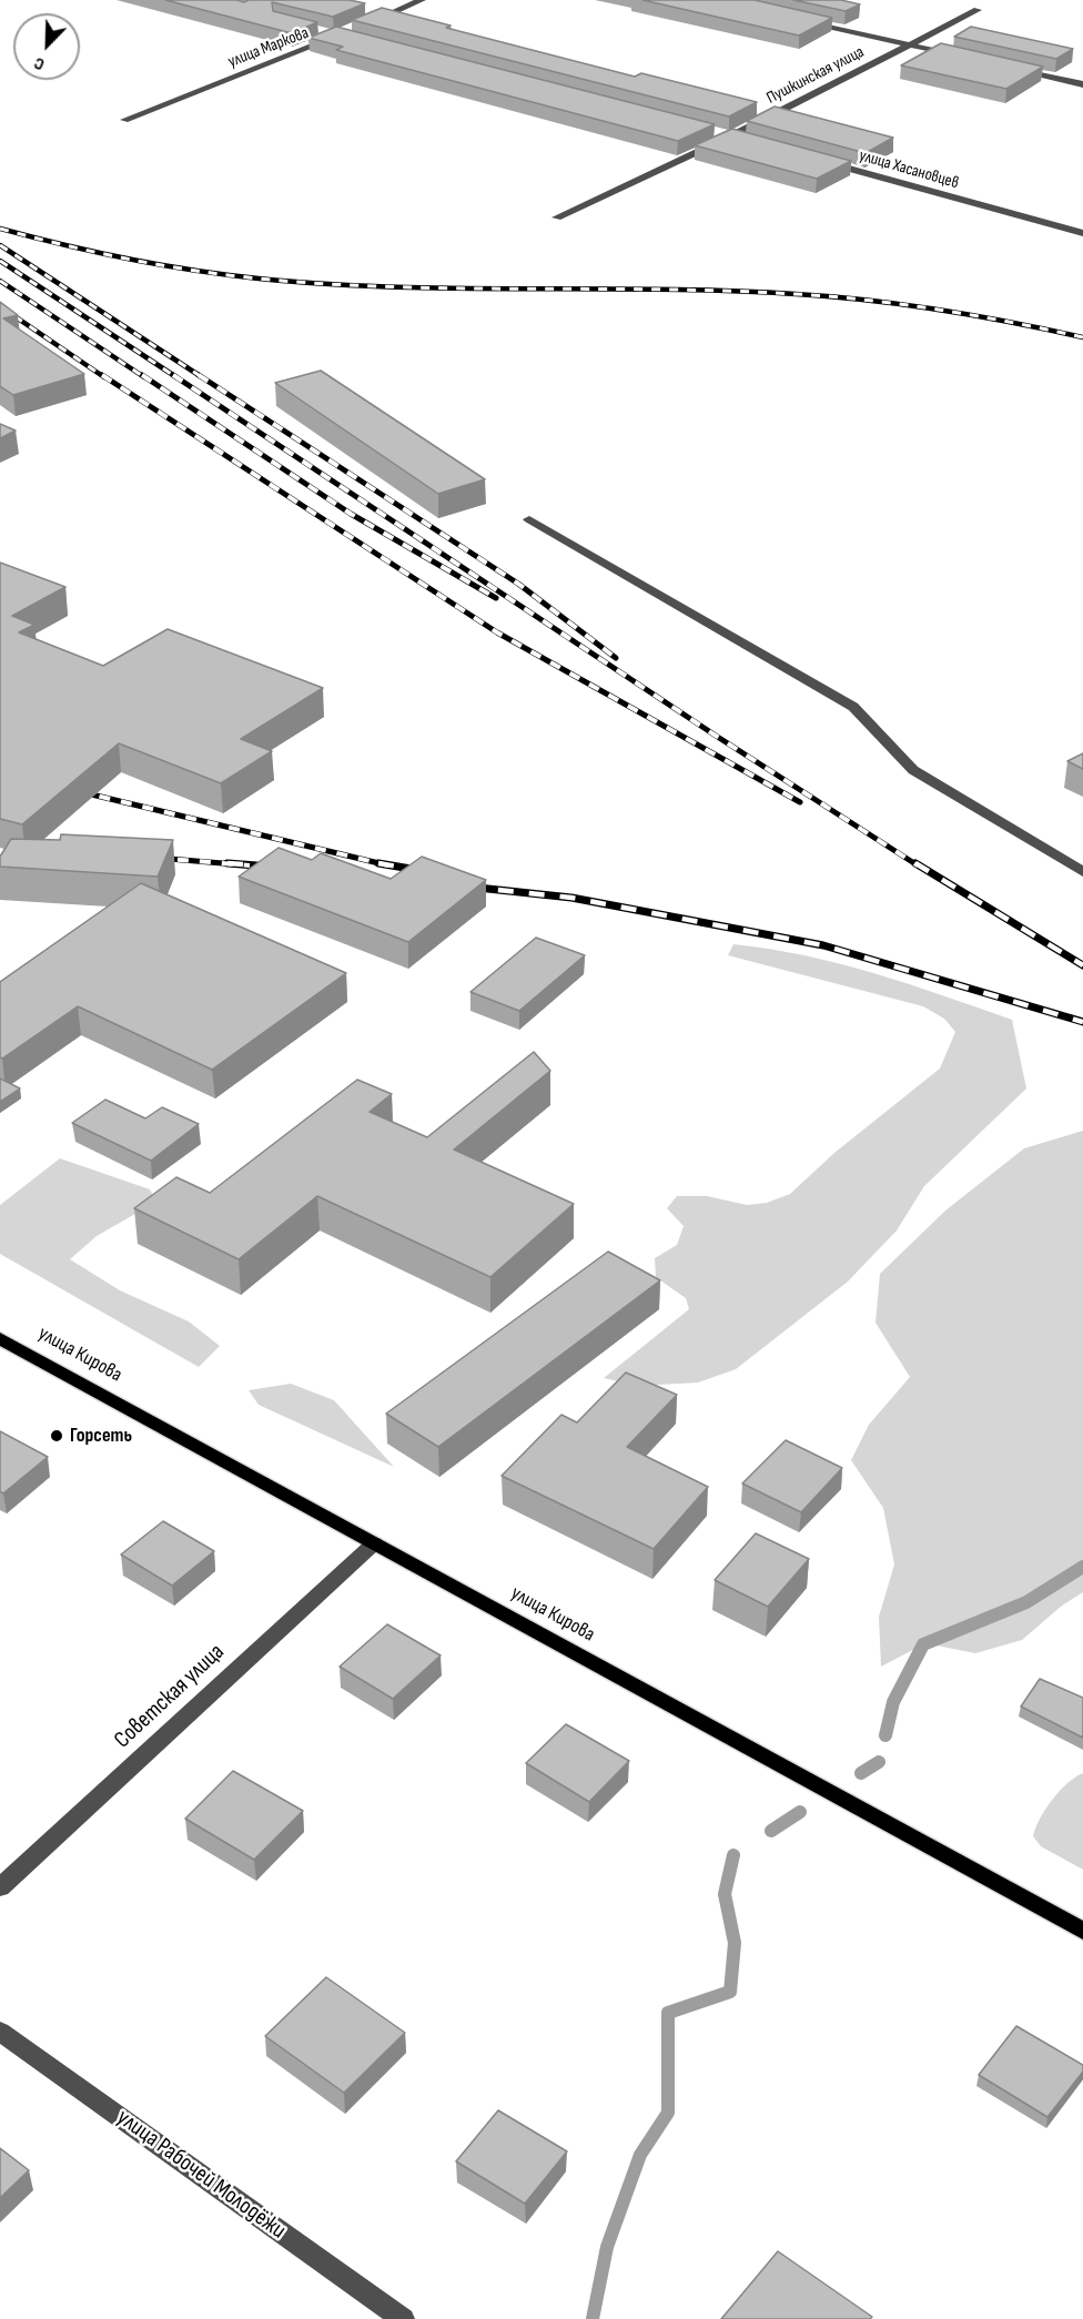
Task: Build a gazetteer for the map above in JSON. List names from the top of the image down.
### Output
{
  "streets": {
    "main road": ["улица Кирова"],
    "street": [
      "улица Маркова",
      "Пушкинская улица",
      "улица Хасановцев",
      "Советская улица",
      "улица Рабочей Молодёжи"
    ]
  },
  "crossings": [
    ["улица Кирова", "Советская улица"]
  ],
  "places": ["Горсеть"],
  "north": "bottom left"
}
